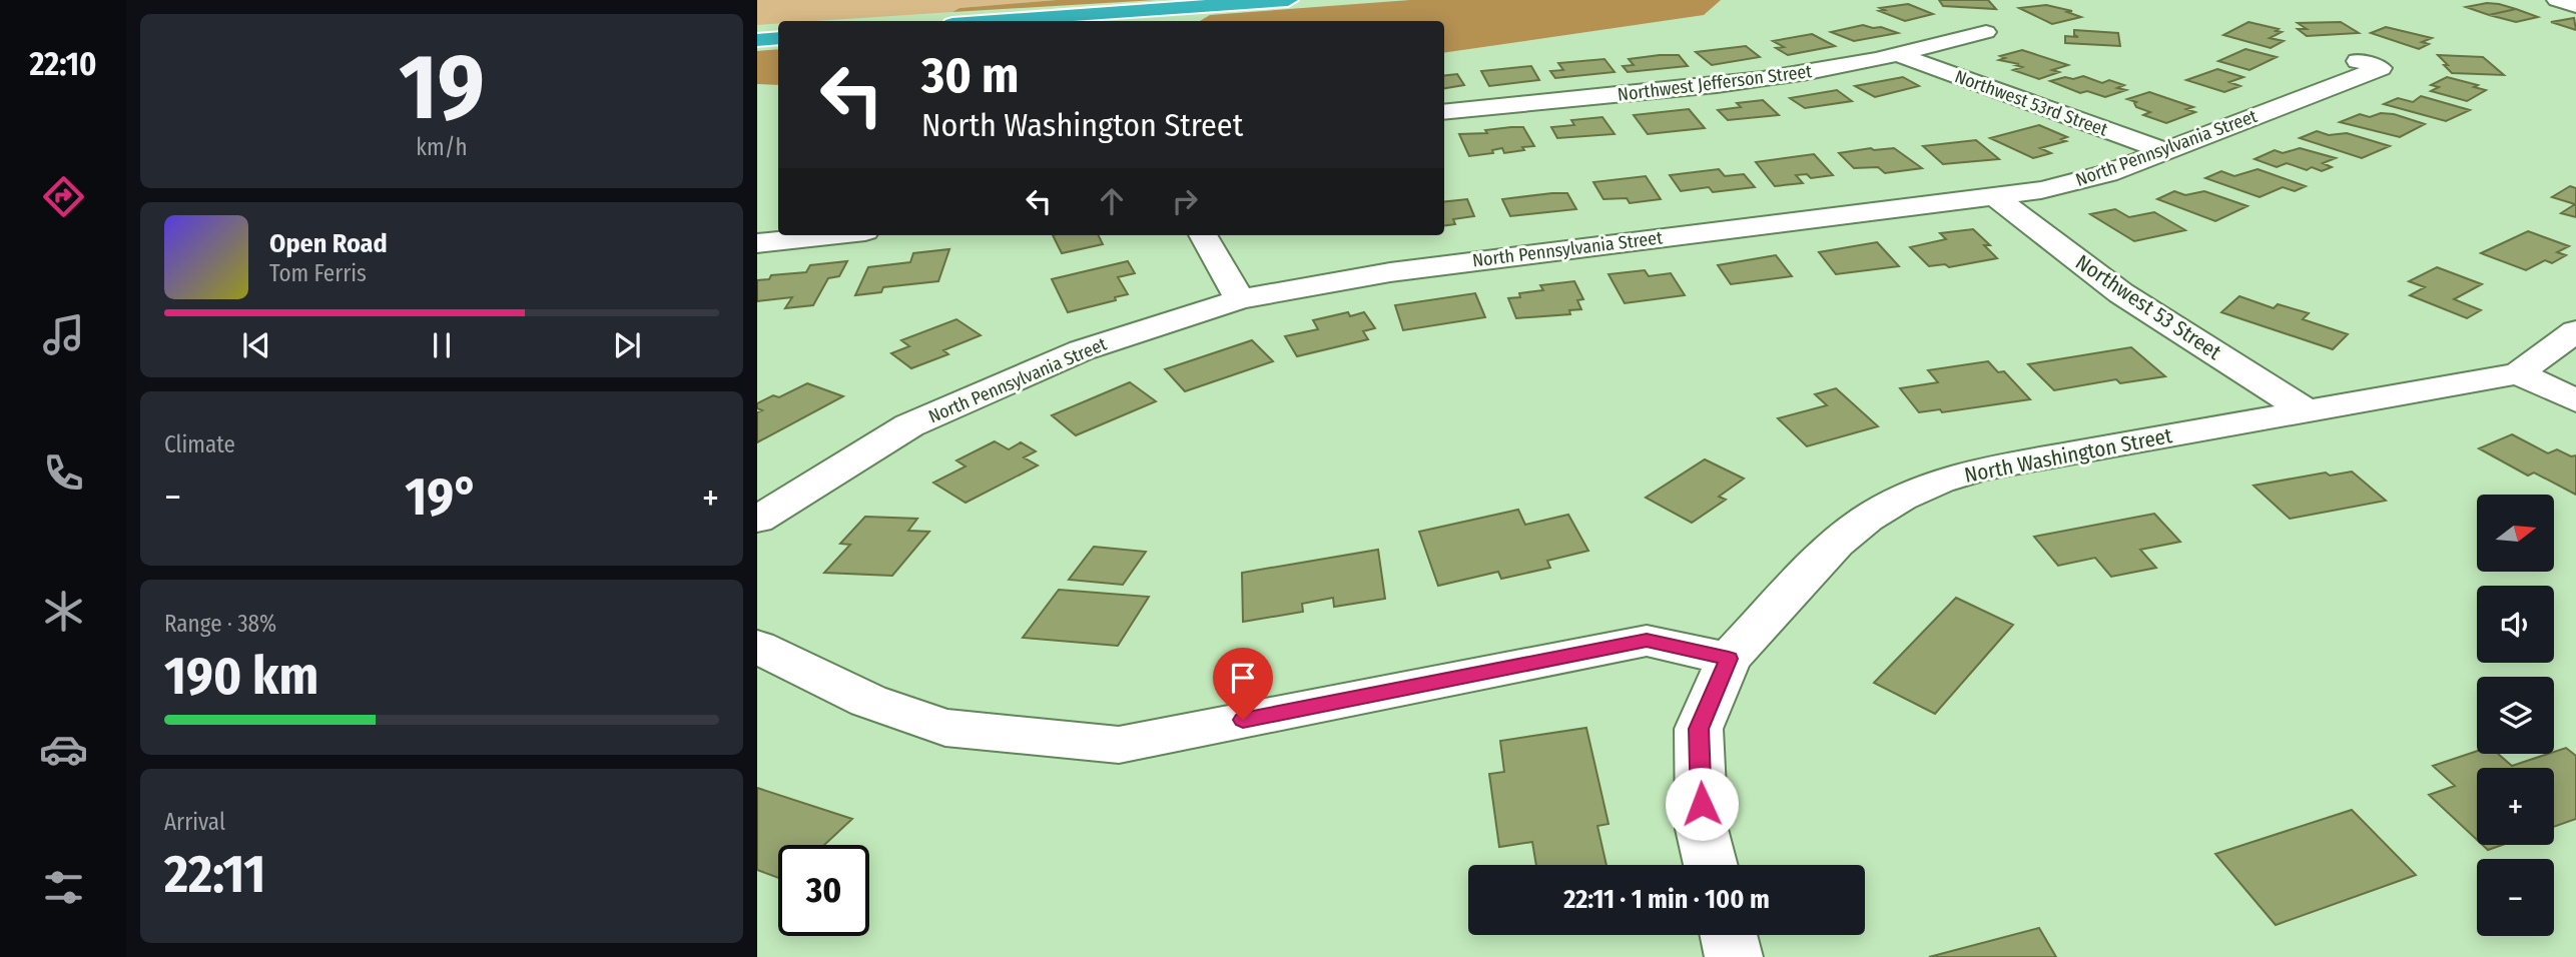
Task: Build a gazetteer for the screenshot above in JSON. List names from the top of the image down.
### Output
{
  "streets": {
    "street": [
      "Northwest Jefferson Street",
      "Northwest 53rd Street",
      "North Pennsylvania Street",
      "Northwest 53 Street",
      "North Washington Street"
    ]
  },
  "crossings": [
    ["Northwest Jefferson Street", "Northwest 53rd Street"],
    ["Northwest 53rd Street", "North Pennsylvania Street"],
    ["North Pennsylvania Street", "Northwest 53 Street"],
    ["Northwest 53 Street", "North Washington Street"]
  ],
  "north": "right",
  "page": {
    "tabs": "22:10",
    "tile": [
      ["19", "km/h"],
      "Climate",
      ["Range · 38%", "190 km"],
      ["Arrival", "22:11"]
    ],
    "turn": ["30 m", "North Washington Street"],
    "song": ["Open Road", "Tom Ferris"],
    "heat": ["−", "19°", "+"],
    "map_buttons": ["+", "−"],
    "limit": "30",
    "trip": "22:11 · 1 min · 100 m"
  }
}
